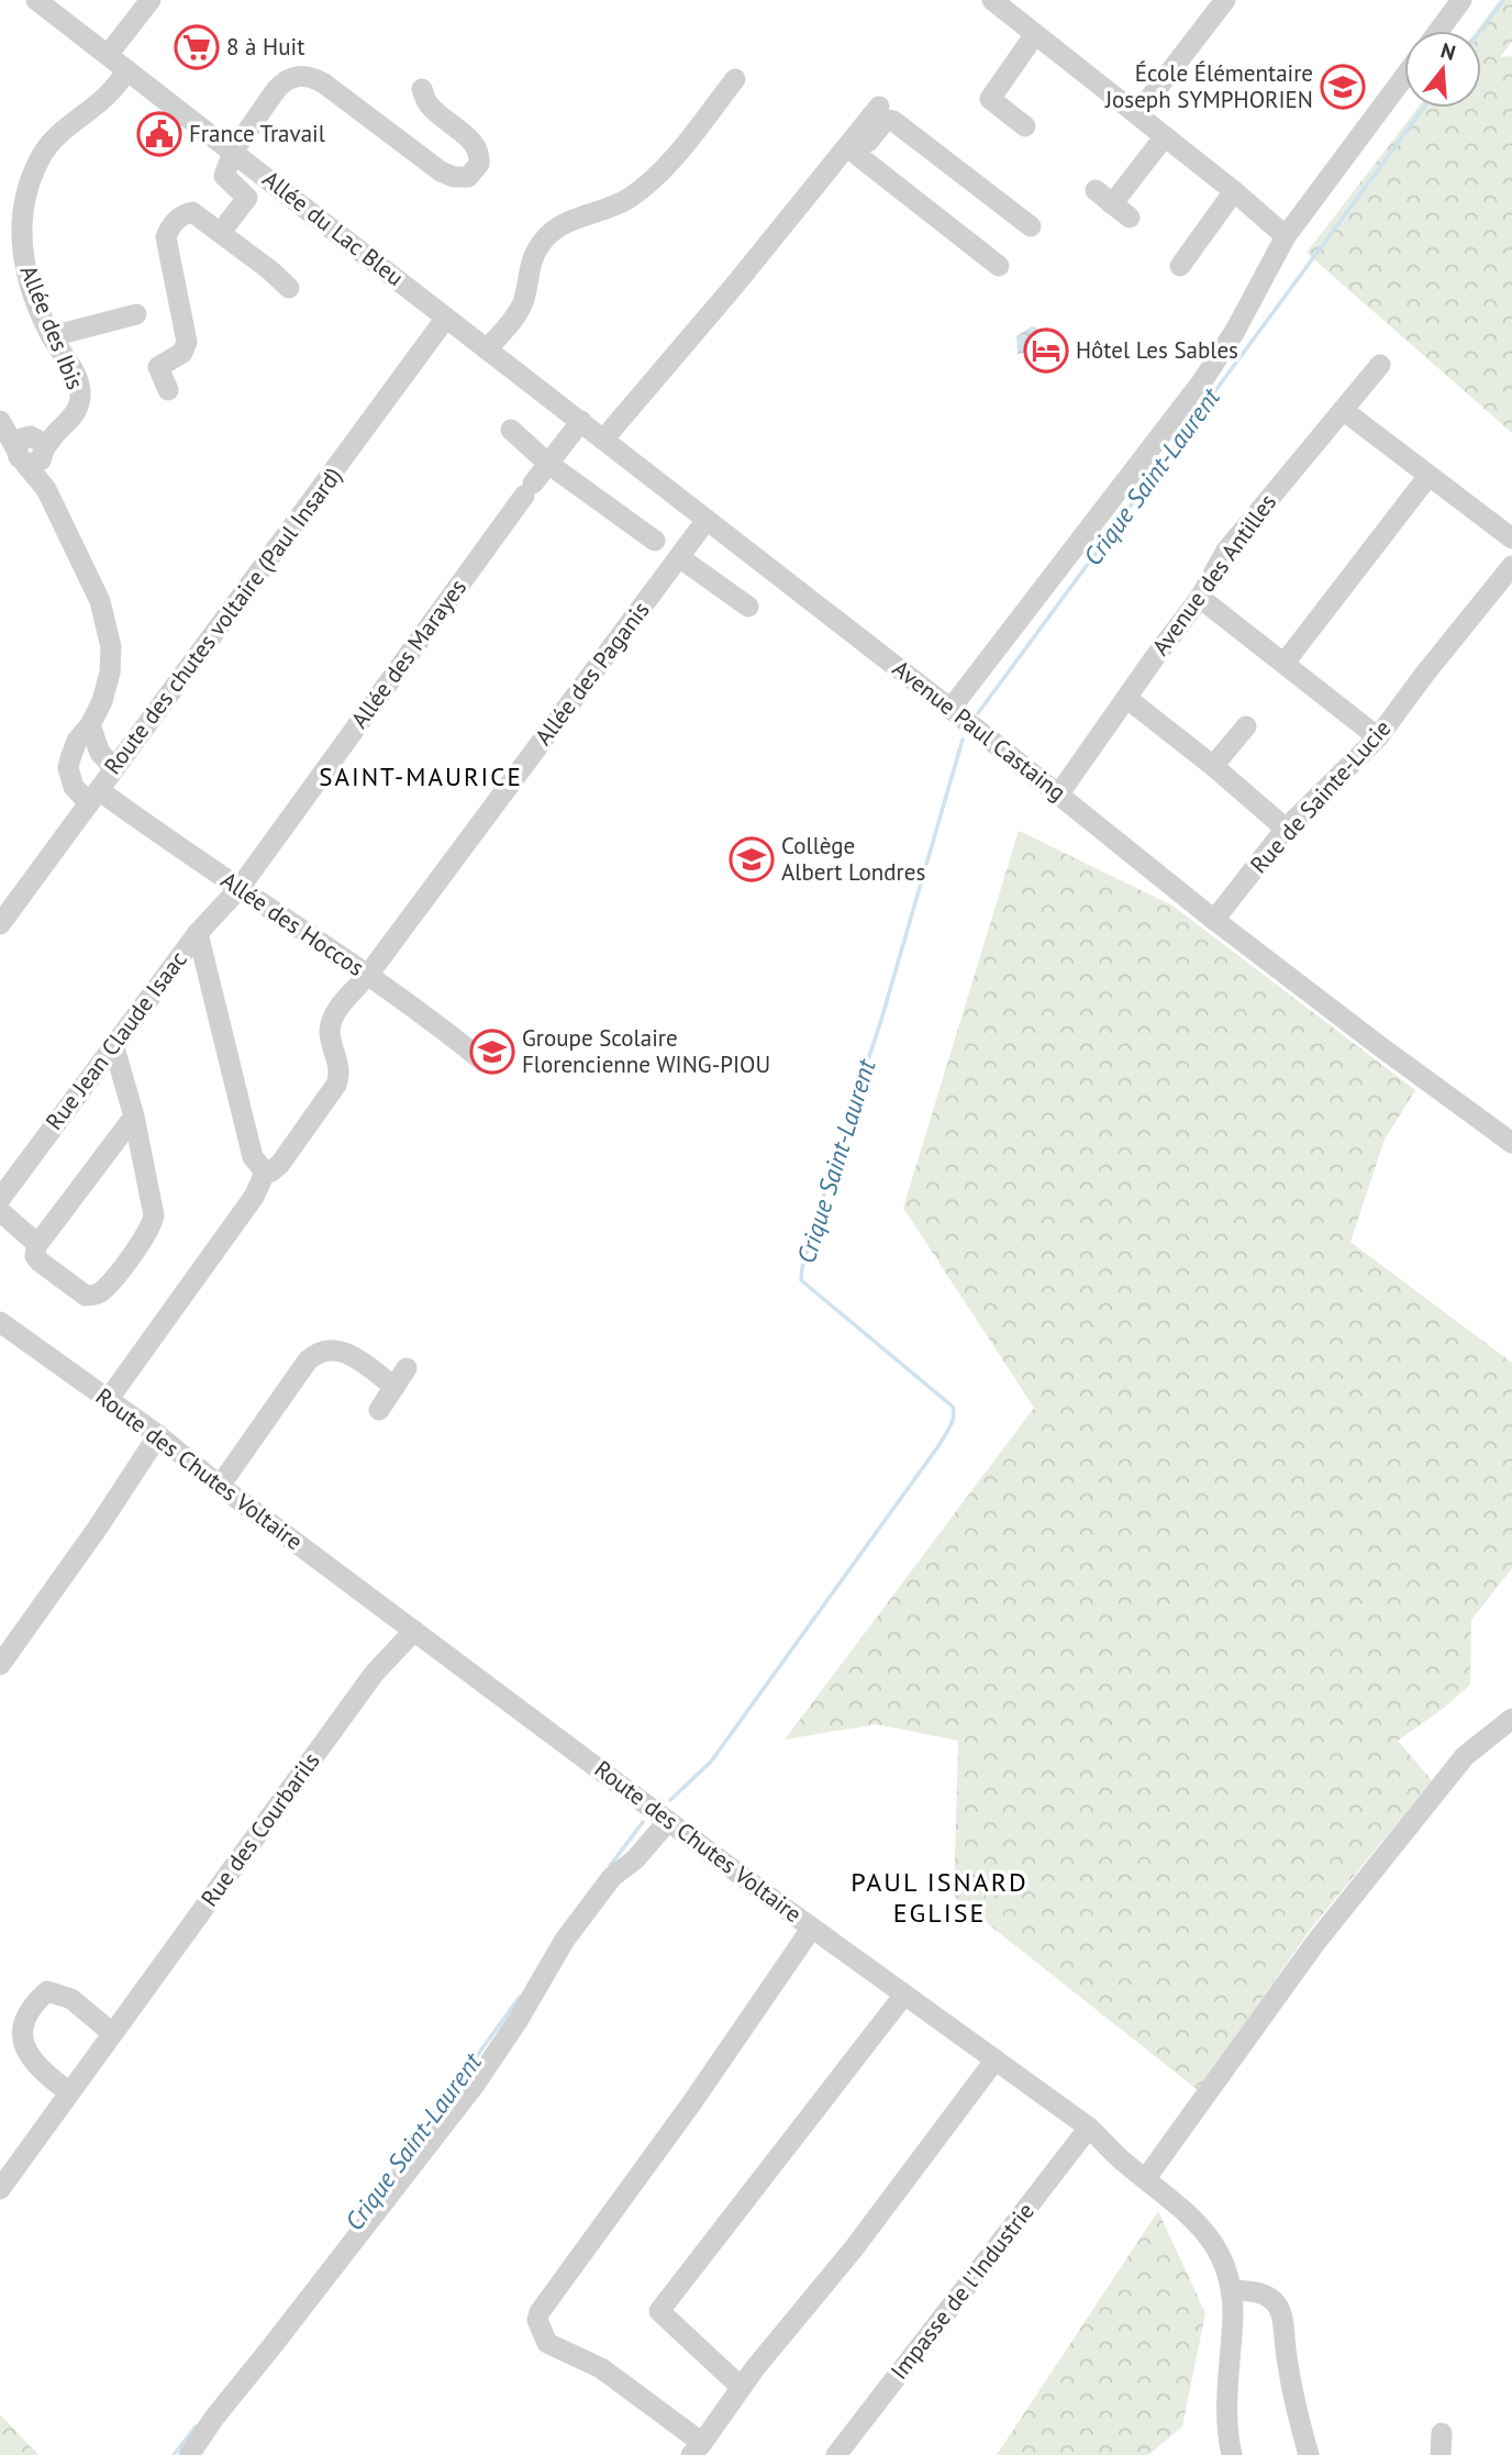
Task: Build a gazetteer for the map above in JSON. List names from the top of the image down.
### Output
{
  "streets": {
    "street": [
      "Allée du Lac Bleu",
      "Allée des Ibis",
      "Avenue des Antilles",
      "Route des chutes voltaire (Paul Insard)",
      "Allée des Marayes",
      "Allée des Paganis",
      "Avenue Paul Castaing",
      "Rue de Sainte-Lucie",
      "Allée des Hoccos",
      "Rue Jean Claude Isaac",
      "Route des Chutes Voltaire",
      "Rue des Courbarils",
      "Impasse de l'Industrie"
    ]
  },
  "crossings": [
    ["Allée du Lac Bleu", "Allée des Ibis"],
    ["Allée du Lac Bleu", "Route des chutes voltaire (Paul Insard)"],
    ["Allée du Lac Bleu", "Avenue Paul Castaing"],
    ["Avenue des Antilles", "Avenue Paul Castaing"],
    ["Route des chutes voltaire (Paul Insard)", "Avenue Paul Castaing"],
    ["Route des chutes voltaire (Paul Insard)", "Allée des Hoccos"],
    ["Allée des Marayes", "Avenue Paul Castaing"],
    ["Allée des Marayes", "Allée des Hoccos"],
    ["Allée des Marayes", "Rue Jean Claude Isaac"],
    ["Allée des Paganis", "Avenue Paul Castaing"],
    ["Allée des Paganis", "Allée des Hoccos"],
    ["Avenue Paul Castaing", "Rue de Sainte-Lucie"],
    ["Allée des Hoccos", "Rue Jean Claude Isaac"],
    ["Route des Chutes Voltaire", "Rue des Courbarils"],
    ["Route des Chutes Voltaire", "Impasse de l'Industrie"]
  ],
  "districts": ["SAINT-MAURICE", "PAUL ISNARD EGLISE"],
  "water": ["Crique Saint-Laurent"],
  "places": {
    "supermarket": ["8 à Huit"],
    "school or university": ["École Élémentaire Joseph SYMPHORIEN", "Collège Albert Londres", "Groupe Scolaire Florencienne WING-PIOU"],
    "public building": ["France Travail"],
    "hotel": ["Hôtel Les Sables"]
  },
  "north": "top"
}
